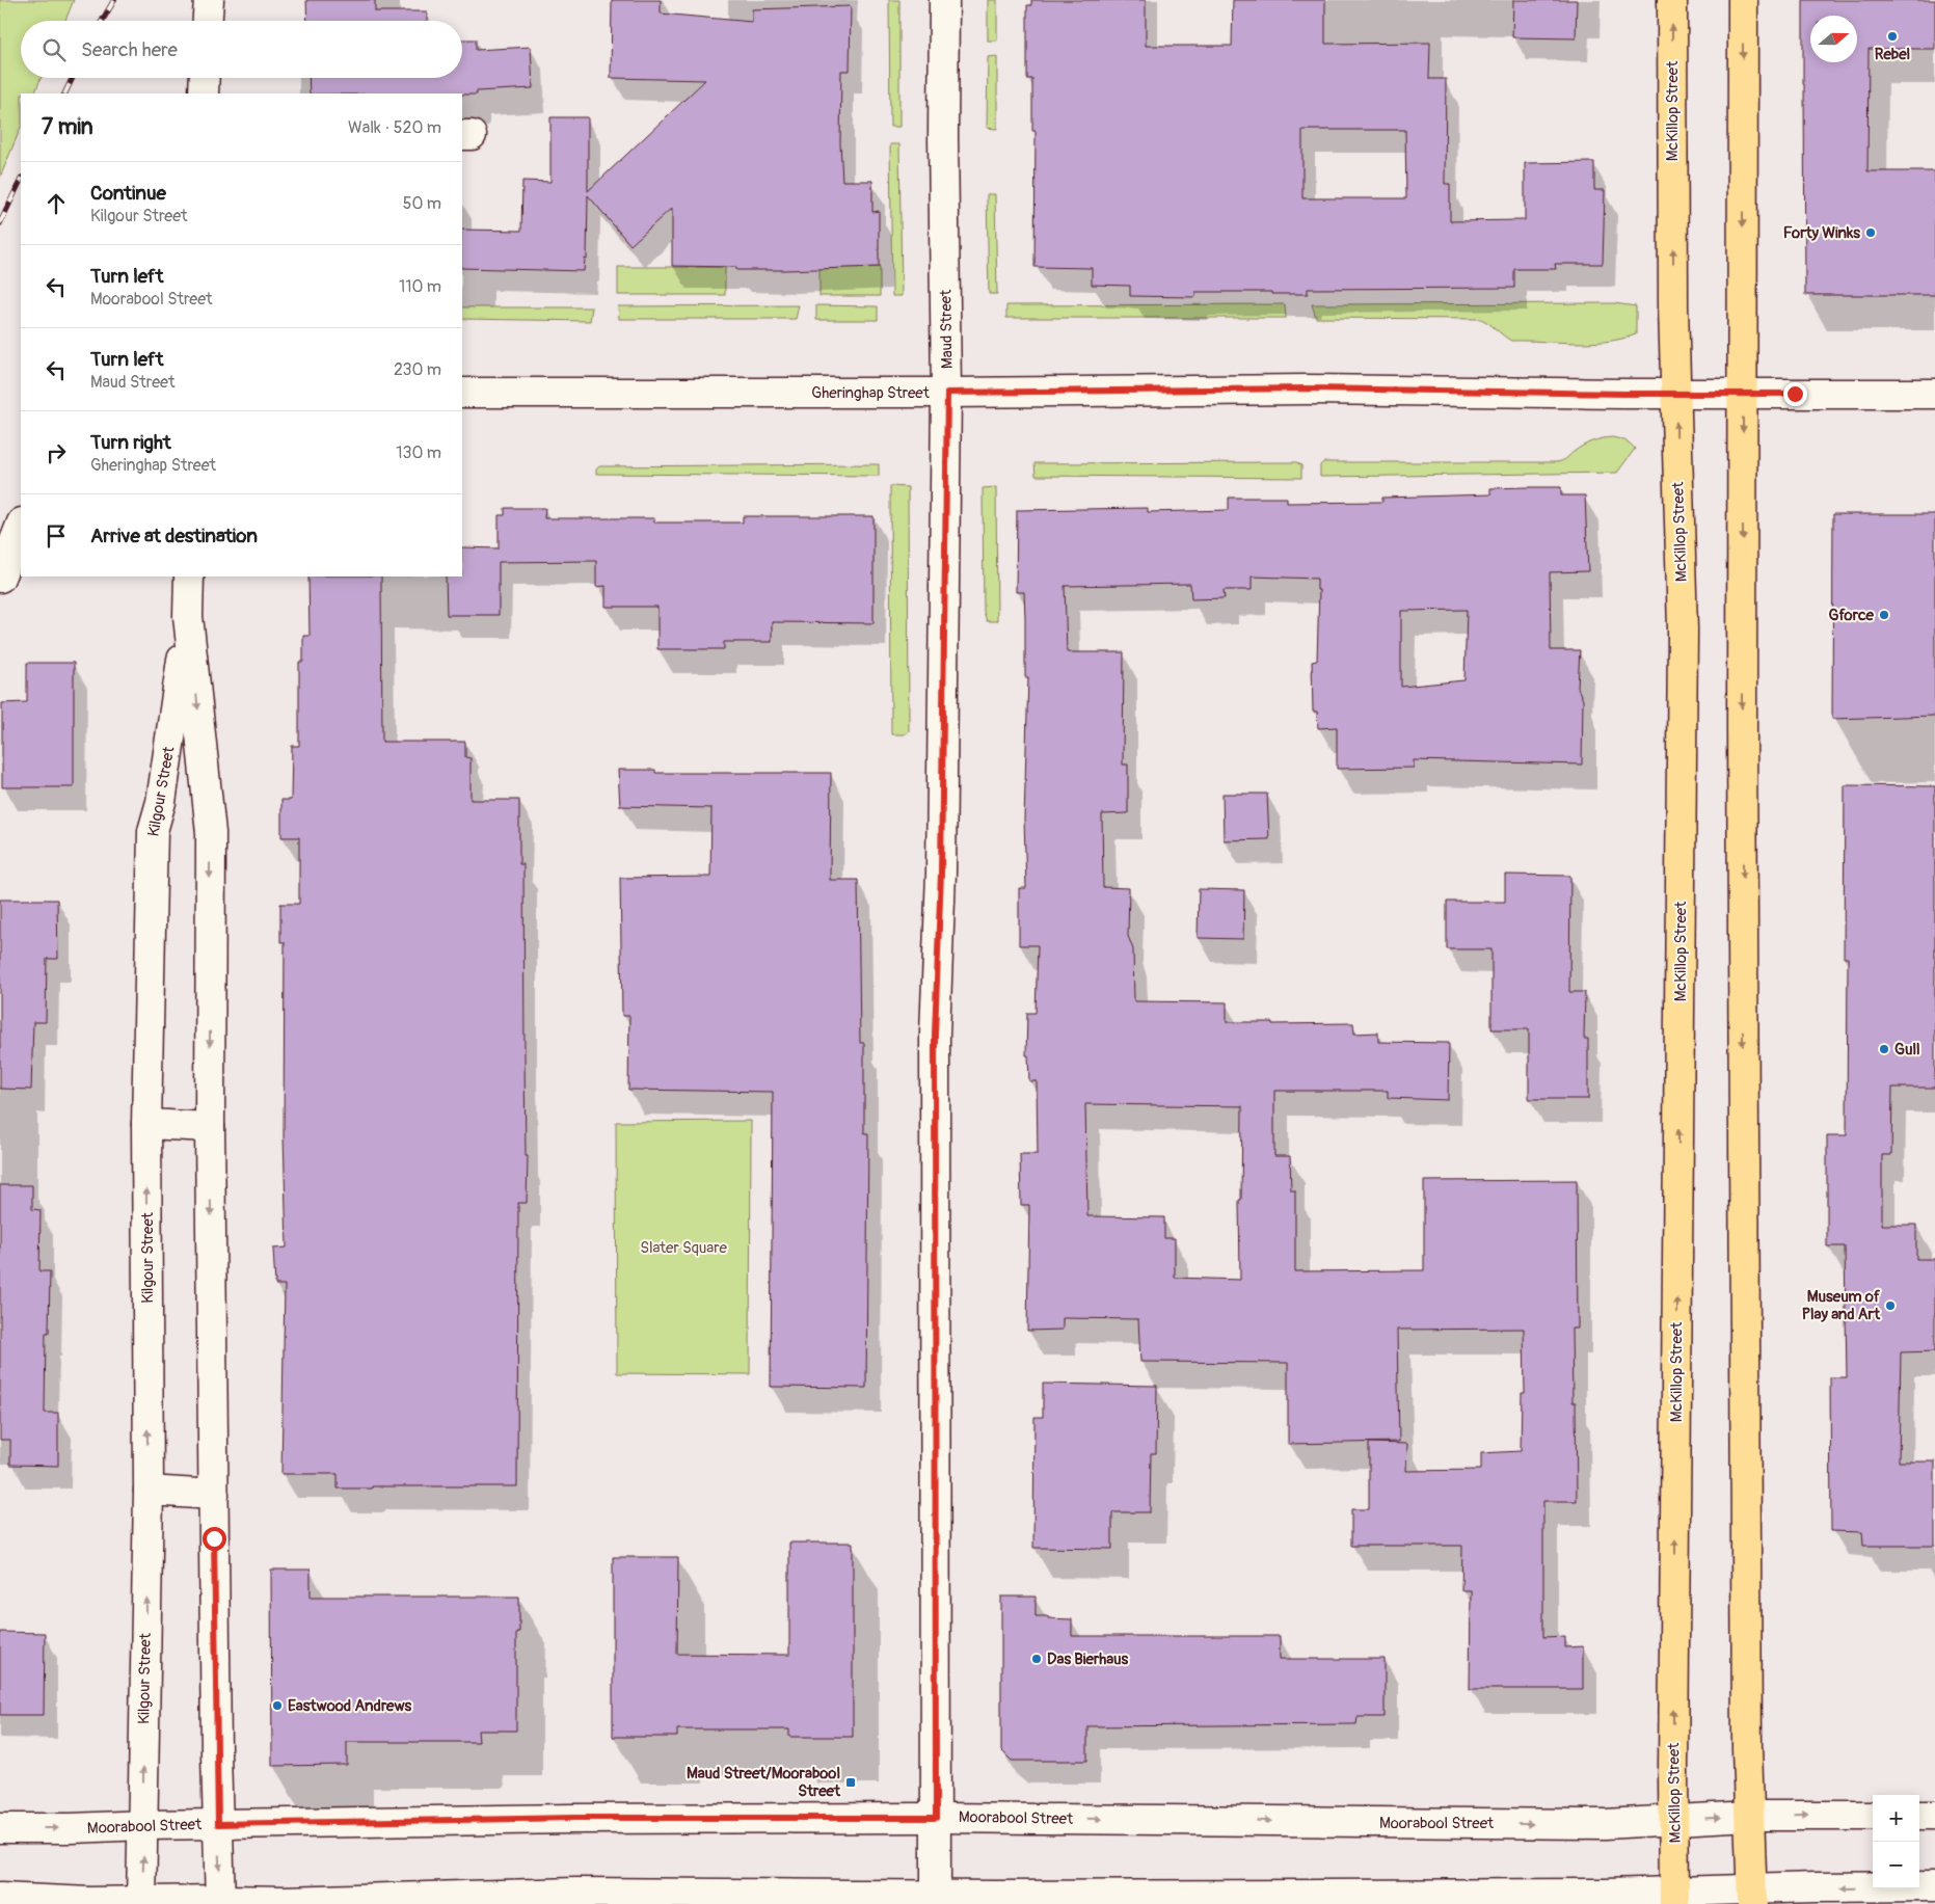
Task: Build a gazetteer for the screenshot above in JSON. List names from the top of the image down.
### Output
{
  "streets": {
    "highway": ["McKillop Street"],
    "street": [
      "Maud Street",
      "Gheringhap Street",
      "Kilgour Street",
      "Moorabool Street"
    ]
  },
  "crossings": [
    ["McKillop Street", "Gheringhap Street"],
    ["McKillop Street", "Moorabool Street"],
    ["Maud Street", "Gheringhap Street"],
    ["Maud Street", "Moorabool Street"],
    ["Kilgour Street", "Moorabool Street"]
  ],
  "parks": ["Slater Square"],
  "places": {
    "other": [
      "Rebel",
      "Forty Winks",
      "Gforce",
      "Gull",
      "Museum of Play and Art",
      "Das Bierhaus",
      "Eastwood Andrews"
    ],
    "transit": ["Maud Street/Moorabool Street"]
  },
  "north": "right",
  "page": {
    "search": "Search here",
    "heading": ["7 min", "Walk · 520 m"],
    "list": [
      ["Continue", "Kilgour Street", "50 m"],
      ["Turn left", "Moorabool Street", "110 m"],
      ["Turn left", "Maud Street", "230 m"],
      ["Turn right", "Gheringhap Street", "130 m"],
      "Arrive at destination"
    ],
    "map_buttons": ["+", "−"]
  }
}
